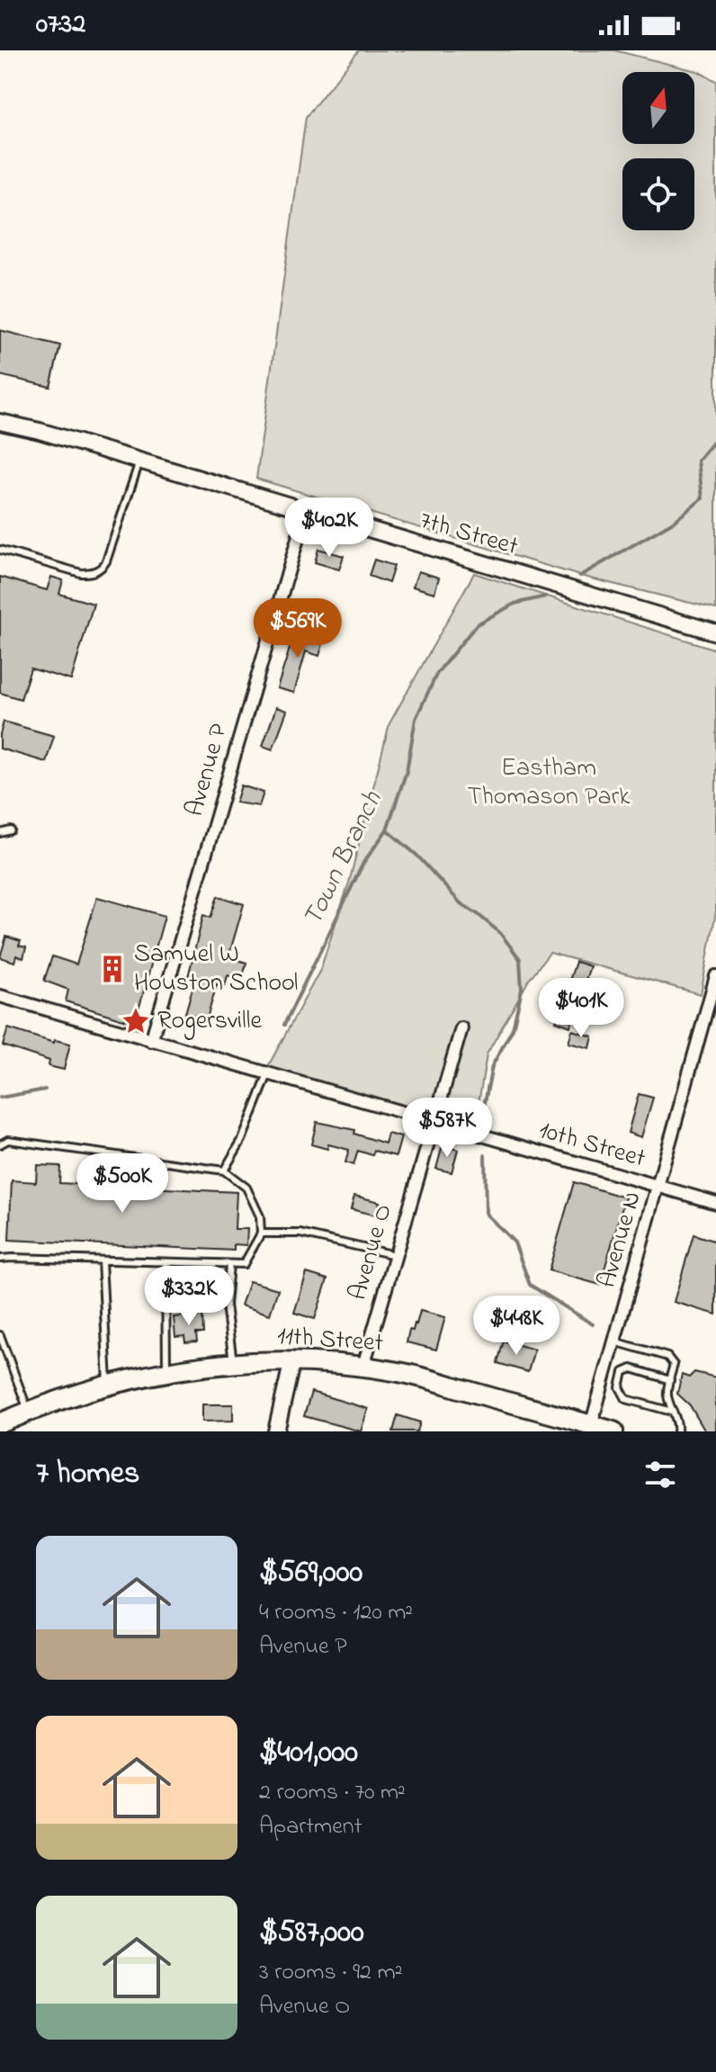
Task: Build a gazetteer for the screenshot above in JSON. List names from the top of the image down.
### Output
{
  "streets": {
    "main road": ["11th Street"],
    "street": [
      "7th Street",
      "Avenue P",
      "10th Street",
      "Avenue N",
      "Avenue O"
    ]
  },
  "crossings": [
    ["7th Street", "Avenue P"],
    ["Avenue P", "10th Street"],
    ["10th Street", "Avenue N"],
    ["10th Street", "Avenue O"],
    ["Avenue N", "11th Street"],
    ["Avenue O", "11th Street"]
  ],
  "water": ["Town Branch"],
  "parks": ["Eastham Thomason Park"],
  "places": {
    "building": ["Samuel W Houston School"],
    "place": ["Rogersville"]
  },
  "north": "top",
  "page": {
    "status": "07:32",
    "price": [
      "$402K",
      "$569K",
      "$401K",
      "$587K",
      "$500K",
      "$332K",
      "$448K"
    ],
    "heading": "7 homes",
    "list": [
      {
        "name": "$569,000",
        "note": "4 rooms · 120 m² · Avenue P"
      },
      {
        "name": "$401,000",
        "note": "2 rooms · 70 m² · Apartment"
      },
      {
        "name": "$587,000",
        "note": "3 rooms · 92 m² · Avenue O"
      }
    ]
  }
}
